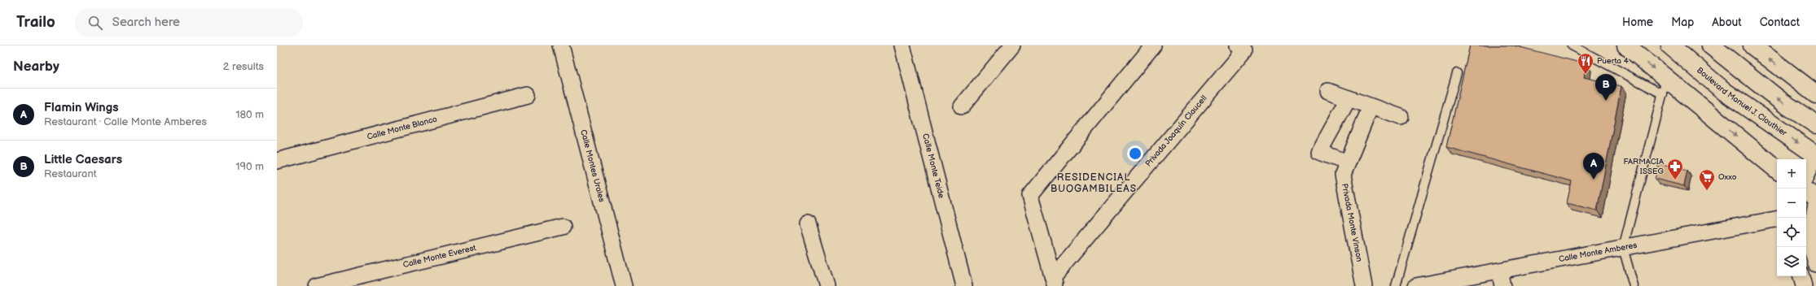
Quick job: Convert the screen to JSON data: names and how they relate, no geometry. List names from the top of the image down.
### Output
{
  "streets": {
    "main road": ["Boulevard Manuel J. Clouthier"],
    "street": [
      "Calle Monte Blanco",
      "Privada Joaquín Claucell",
      "Calle Montes Urales",
      "Calle Monte Teide",
      "Privada Monte Vinson",
      "Calle Monte Amberes",
      "Calle Monte Everest"
    ]
  },
  "districts": ["RESIDENCIAL BUOGAMBILEAS"],
  "places": {
    "restaurant": ["Puerta 4"],
    "pharmacy": ["FARMACIA ISSEG"],
    "supermarket": ["Oxxo"]
  },
  "page": {
    "header": "Trailo",
    "search": "Search here",
    "nav": [
      "Home",
      "Map",
      "About",
      "Contact"
    ],
    "heading": ["Nearby", "2 results"],
    "pins": ["B", "A"],
    "list": [
      {
        "mark": "A",
        "name": "Flamin Wings",
        "note": "Restaurant · Calle Monte Amberes",
        "value": "180 m"
      },
      {
        "mark": "B",
        "name": "Little Caesars",
        "note": "Restaurant",
        "value": "190 m"
      }
    ],
    "map_buttons": ["+", "−"]
  }
}
